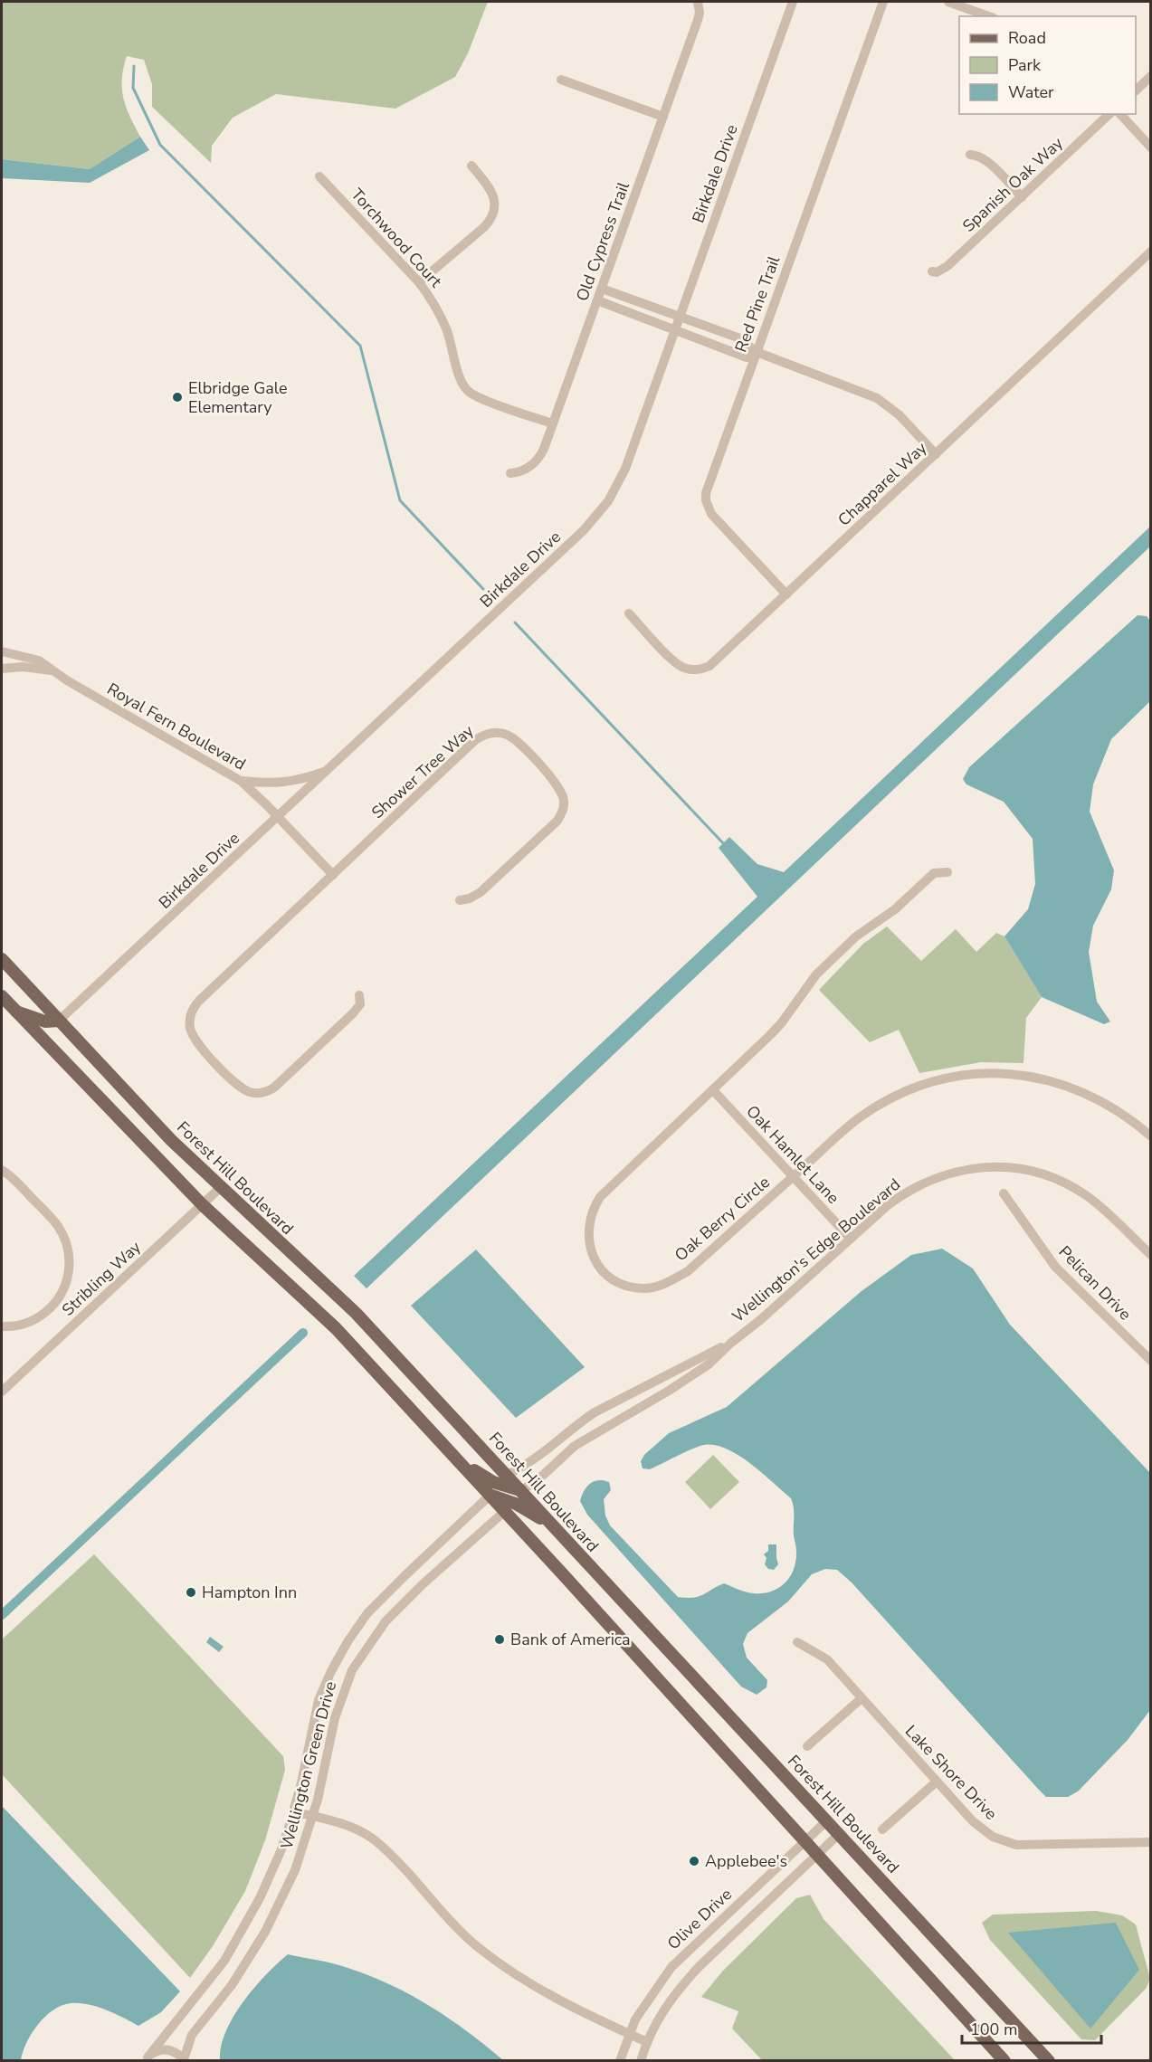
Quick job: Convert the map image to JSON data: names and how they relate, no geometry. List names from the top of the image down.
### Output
{
  "streets": {
    "main road": ["Forest Hill Boulevard"],
    "street": [
      "Birkdale Drive",
      "Spanish Oak Way",
      "Torchwood Court",
      "Old Cypress Trail",
      "Red Pine Trail",
      "Chapparel Way",
      "Royal Fern Boulevard",
      "Shower Tree Way",
      "Oak Hamlet Lane",
      "Oak Berry Circle",
      "Wellington's Edge Boulevard",
      "Stribling Way",
      "Pelican Drive",
      "Wellington Green Drive",
      "Lake Shore Drive",
      "Olive Drive"
    ]
  },
  "crossings": [
    ["Birkdale Drive", "Royal Fern Boulevard"],
    ["Birkdale Drive", "Forest Hill Boulevard"],
    ["Torchwood Court", "Old Cypress Trail"],
    ["Red Pine Trail", "Chapparel Way"],
    ["Oak Hamlet Lane", "Oak Berry Circle"],
    ["Oak Hamlet Lane", "Wellington's Edge Boulevard"],
    ["Forest Hill Boulevard", "Wellington's Edge Boulevard"],
    ["Forest Hill Boulevard", "Stribling Way"],
    ["Forest Hill Boulevard", "Olive Drive"]
  ],
  "places": [
    "Elbridge Gale Elementary",
    "Hampton Inn",
    "Bank of America",
    "Applebee's"
  ],
  "legend": ["Road", "Park", "Water"],
  "scale_bar": "100 m"
}
